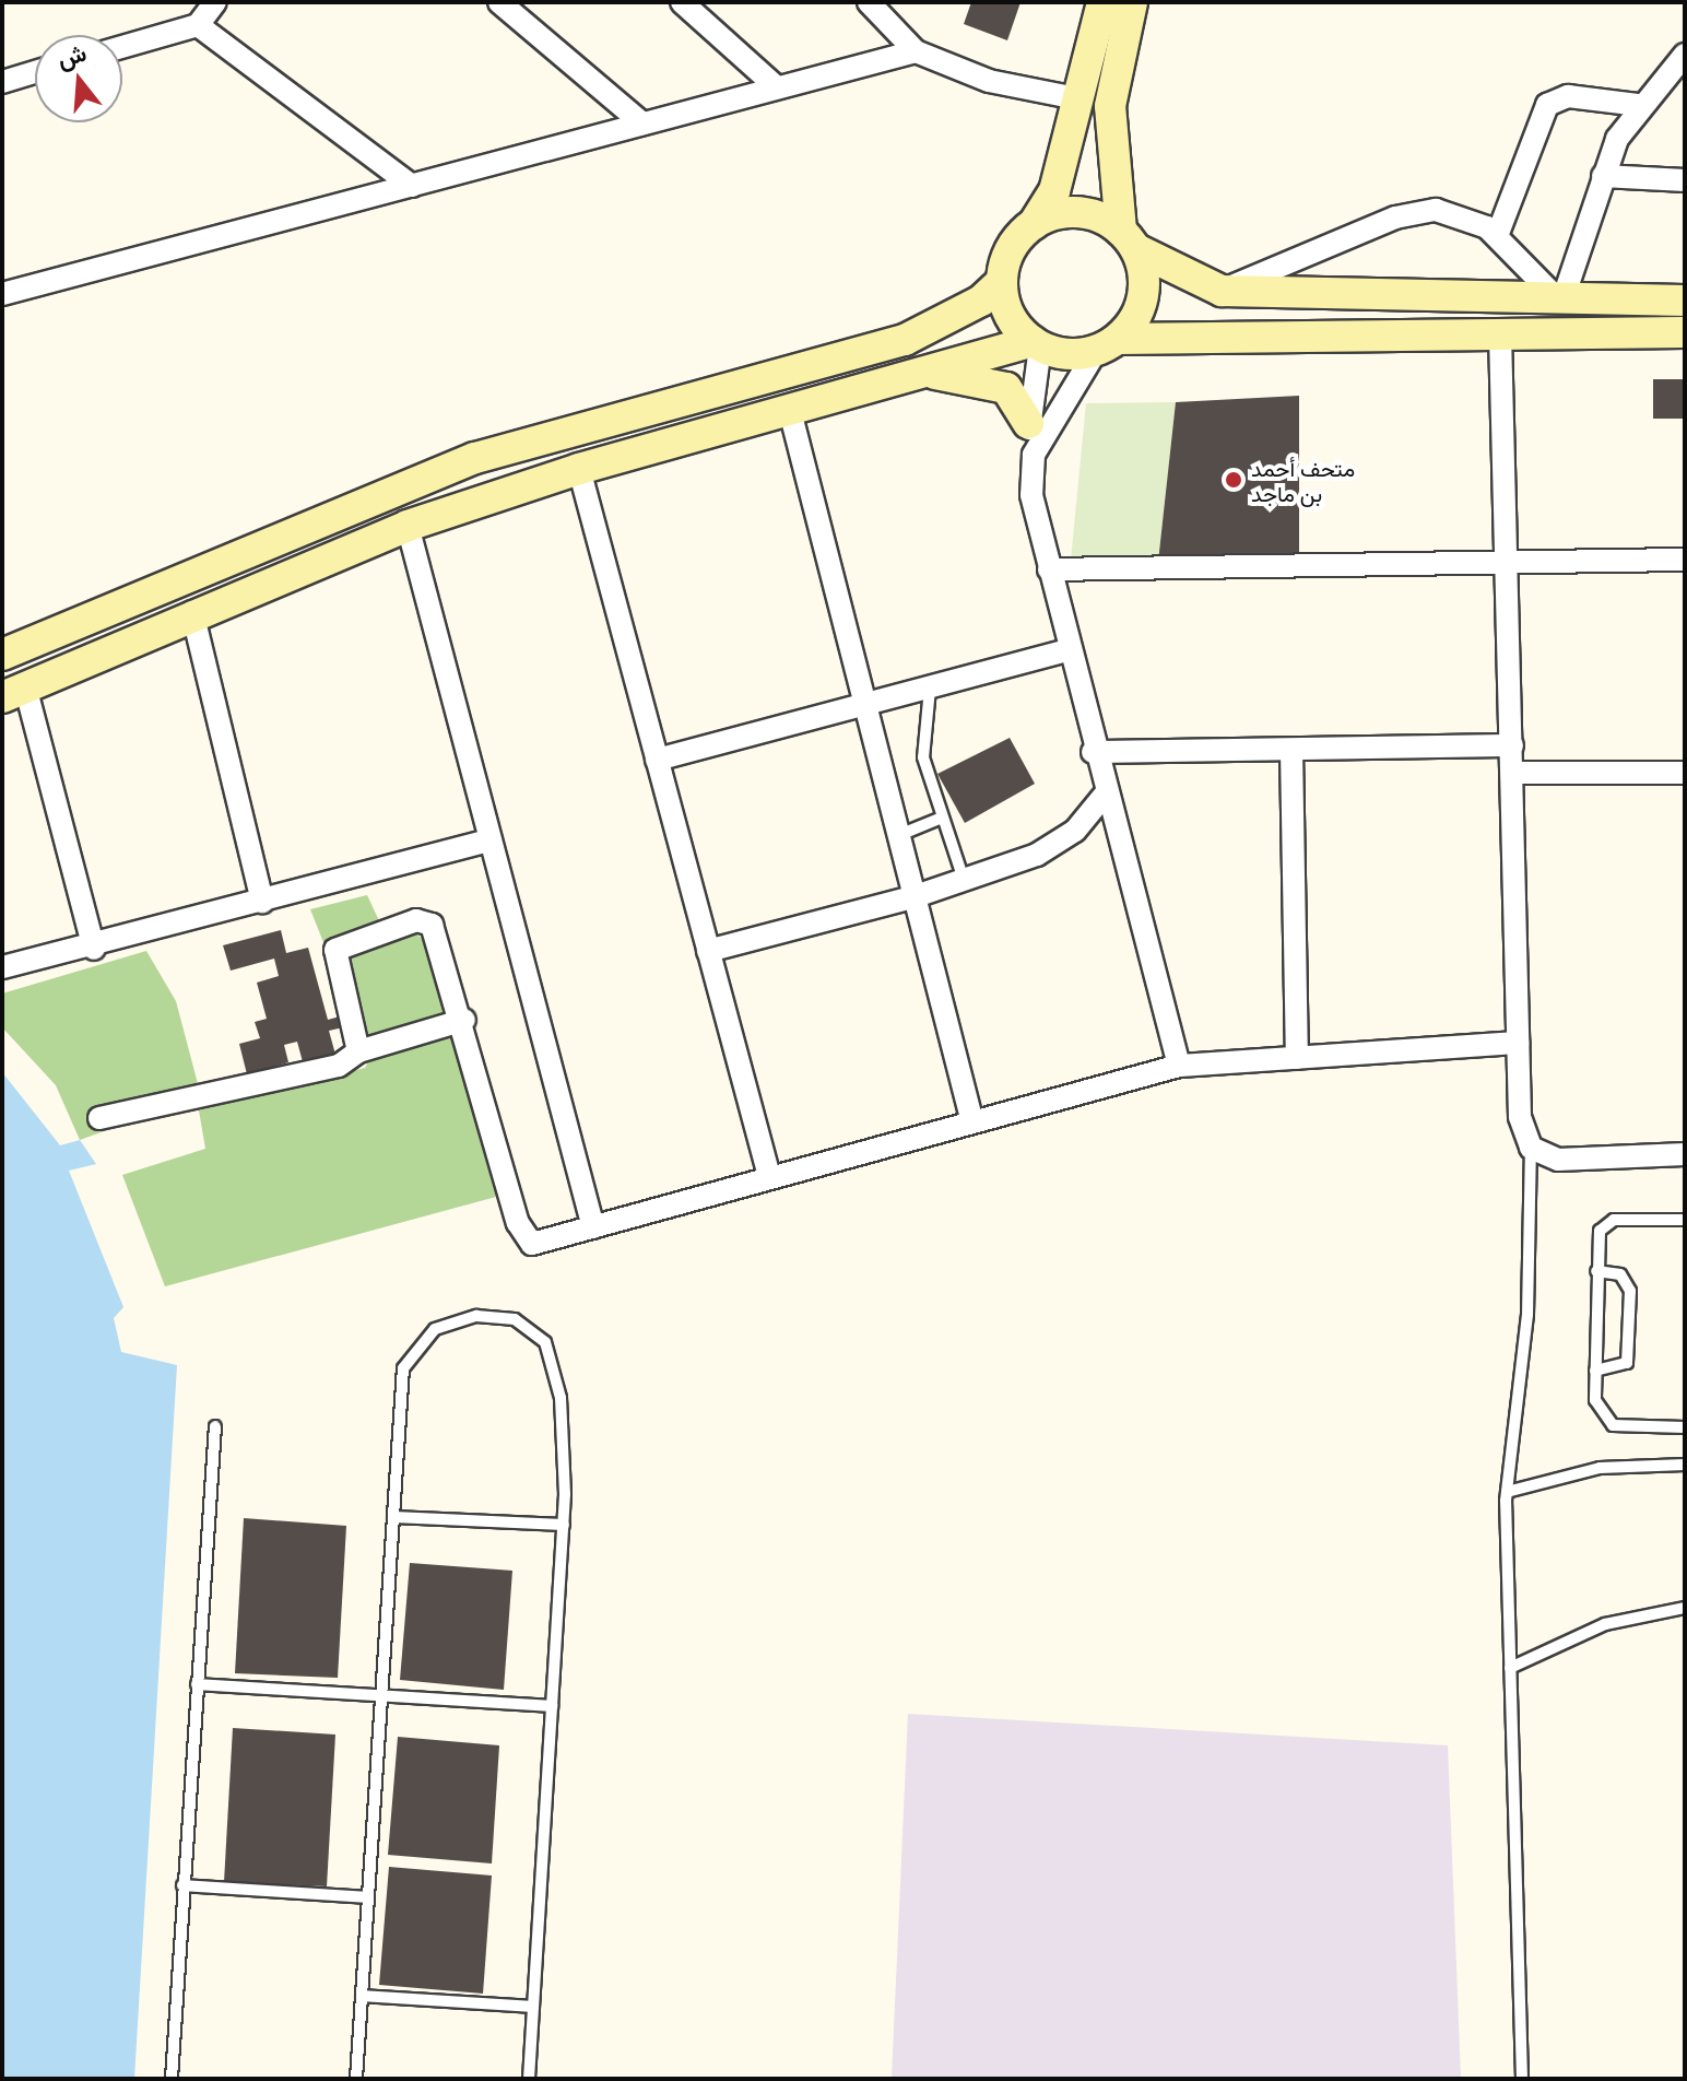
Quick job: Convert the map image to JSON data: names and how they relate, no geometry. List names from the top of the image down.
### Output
{
  "places": ["متحف أحمد بن ماجد"],
  "north": "top"
}
